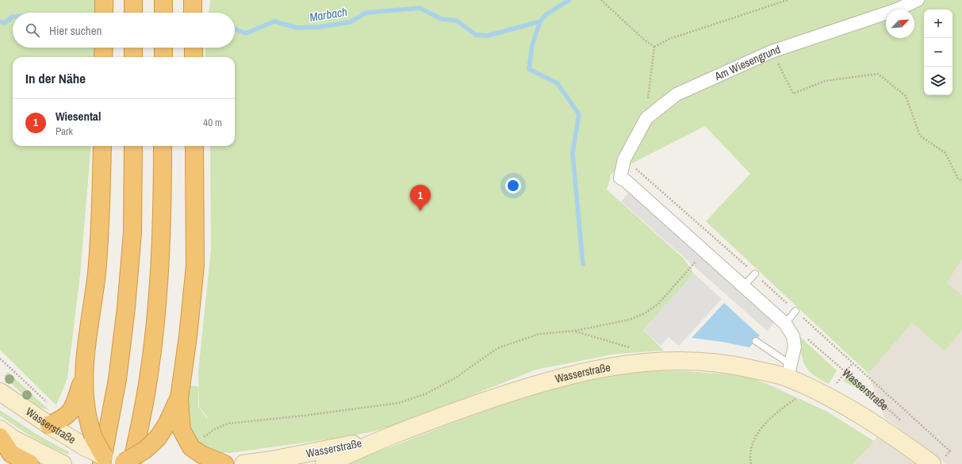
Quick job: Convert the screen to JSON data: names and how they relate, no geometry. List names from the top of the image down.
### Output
{
  "streets": {
    "main road": ["Wasserstraße"],
    "street": ["Am Wiesengrund"]
  },
  "water": ["Marbach"],
  "north": "top right",
  "page": {
    "map_buttons": ["+", "−"],
    "search": "Hier suchen",
    "heading": "In der Nähe",
    "list": [
      {
        "mark": "1",
        "name": "Wiesental",
        "note": "Park",
        "value": "40 m"
      }
    ],
    "pins": "1"
  }
}
